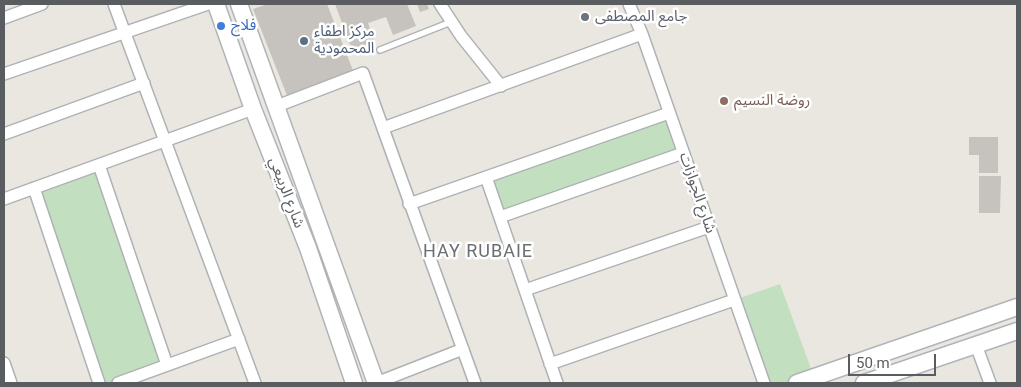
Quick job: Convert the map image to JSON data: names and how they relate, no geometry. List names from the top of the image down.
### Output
{
  "streets": {
    "street": ["شارع الربيعي", "شارع الجوازات"]
  },
  "districts": ["HAY RUBAIE"],
  "places": [
    "جامع المصطفى",
    "فلاح",
    "مركز اطفاء المحمودية",
    "روضة النسيم"
  ],
  "scale_bar": "50 m"
}
